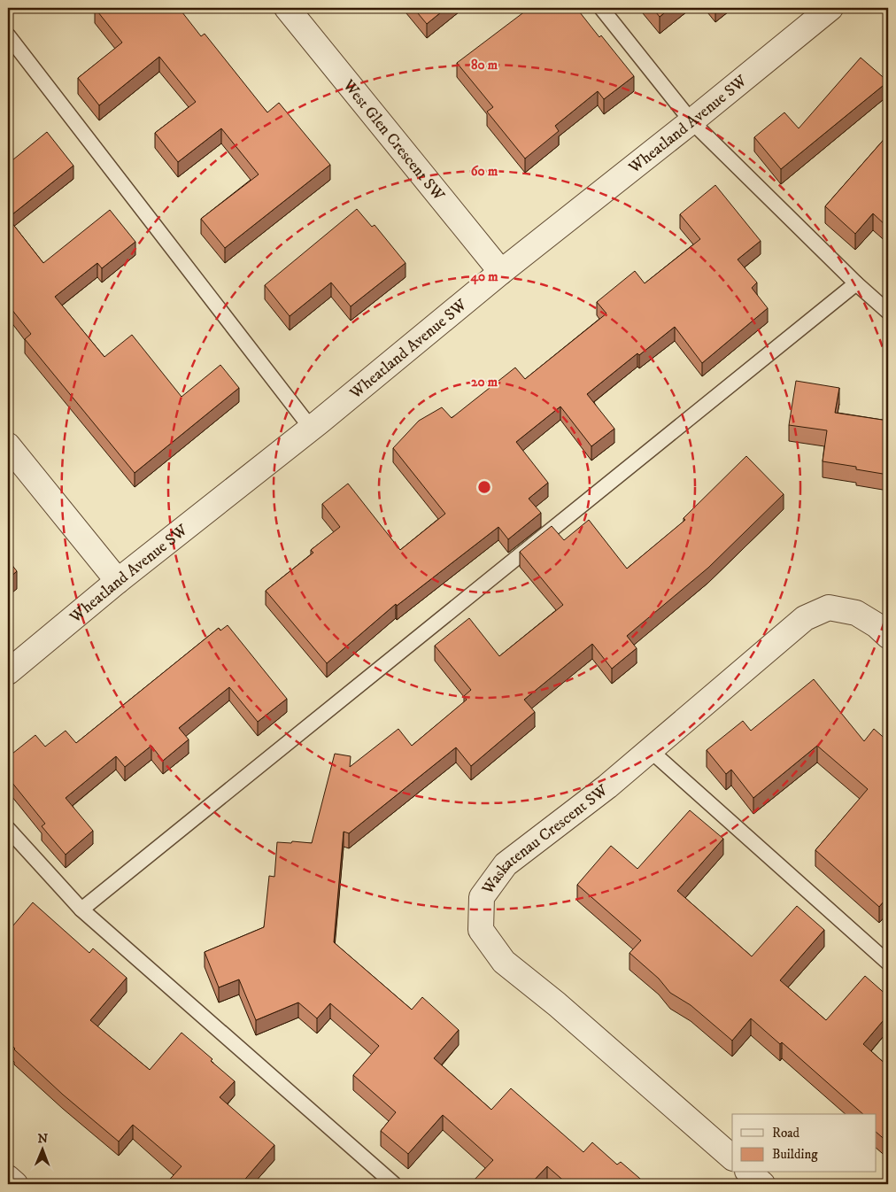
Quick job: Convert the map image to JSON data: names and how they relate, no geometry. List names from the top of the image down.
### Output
{
  "streets": {
    "street": ["Wheatland Avenue SW", "West Glen Crescent SW", "Waskatenau Crescent SW"]
  },
  "crossings": [
    ["Wheatland Avenue SW", "West Glen Crescent SW"]
  ],
  "legend": ["Road", "Building"],
  "north": "top",
  "rings": [
    "80 m",
    "60 m",
    "40 m",
    "20 m"
  ]
}
